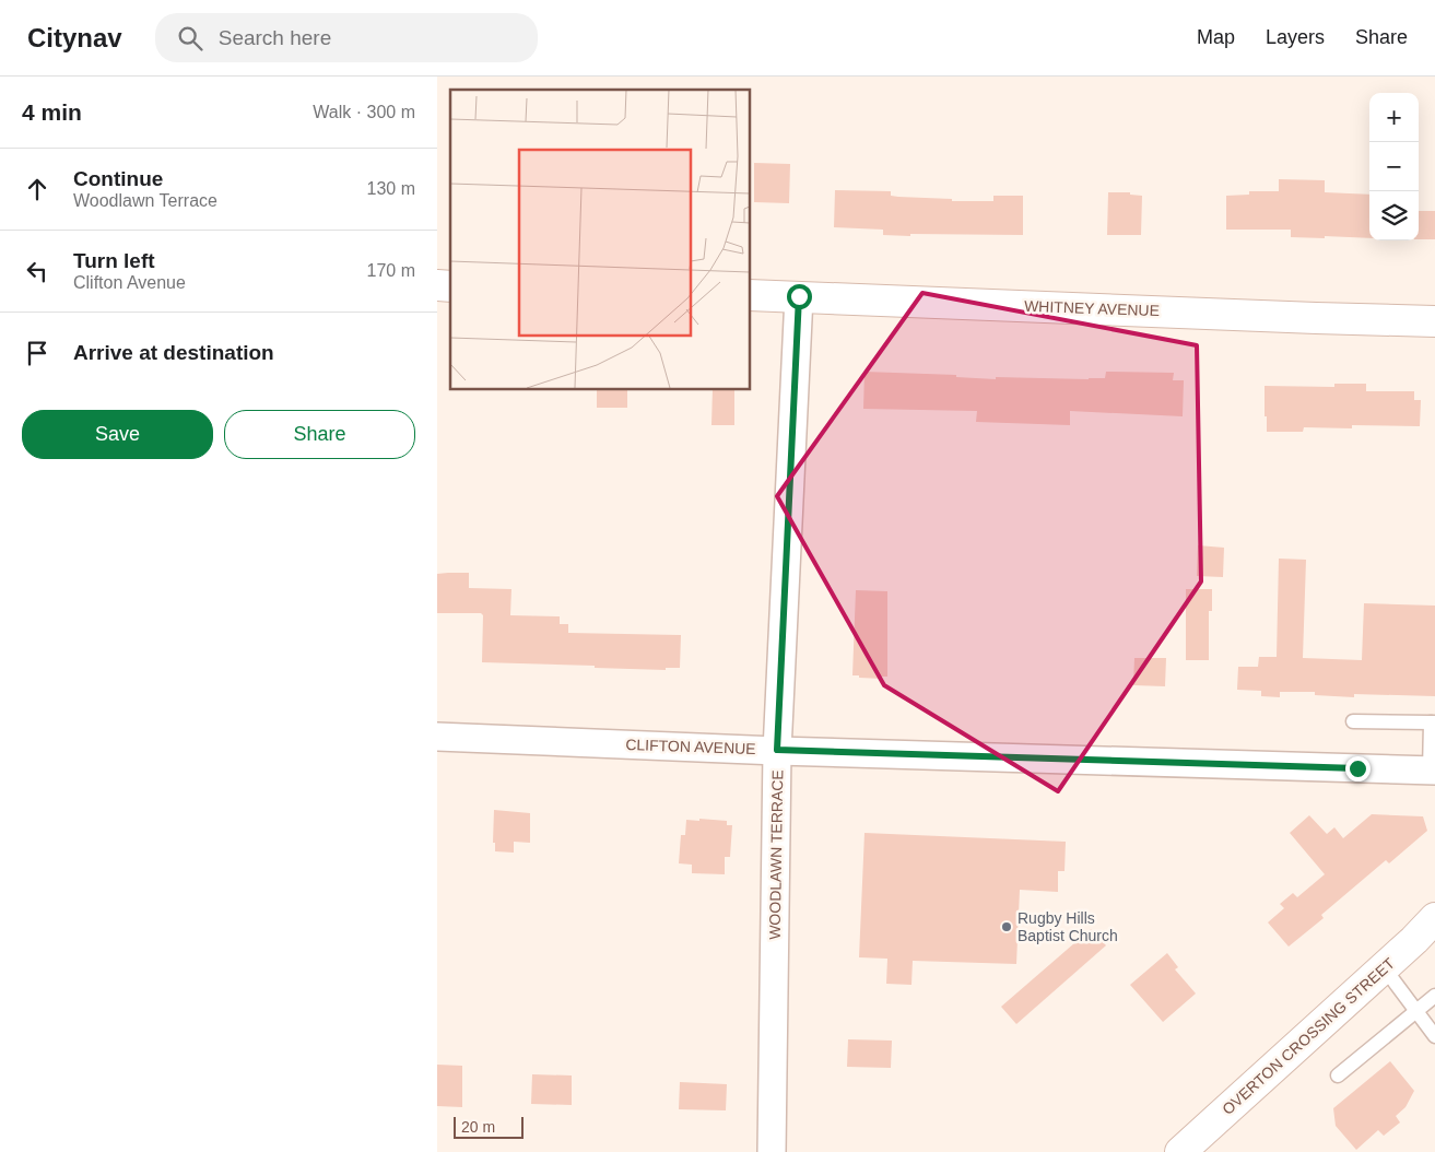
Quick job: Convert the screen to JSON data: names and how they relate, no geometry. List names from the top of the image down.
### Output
{
  "streets": {
    "main road": ["WHITNEY AVENUE", "OVERTON CROSSING STREET"],
    "street": ["CLIFTON AVENUE", "WOODLAWN TERRACE"]
  },
  "crossings": [
    ["WHITNEY AVENUE", "WOODLAWN TERRACE"],
    ["CLIFTON AVENUE", "WOODLAWN TERRACE"]
  ],
  "places": ["Rugby Hills Baptist Church"],
  "scale_bar": "20 m",
  "page": {
    "header": "Citynav",
    "search": "Search here",
    "nav": ["Map", "Layers", "Share"],
    "heading": ["4 min", "Walk · 300 m"],
    "map_buttons": ["+", "−"],
    "list": [
      ["Continue", "Woodlawn Terrace", "130 m"],
      ["Turn left", "Clifton Avenue", "170 m"],
      "Arrive at destination"
    ],
    "buttons": ["Save", "Share"],
    "scale": "20 m"
  }
}
